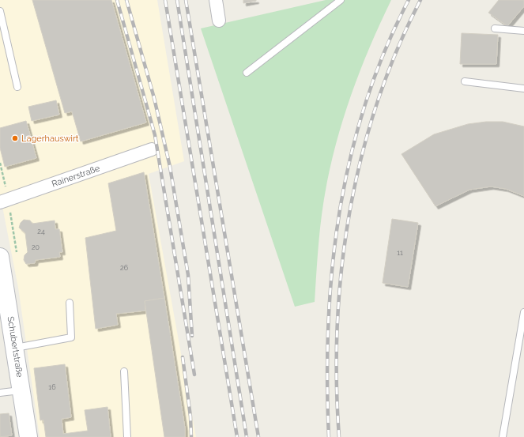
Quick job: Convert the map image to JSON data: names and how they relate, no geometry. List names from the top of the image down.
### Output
{
  "streets": {
    "street": ["Rainerstraße", "Schubertstraße"]
  },
  "places": ["Lagerhauswirt"],
  "house_numbers": [
    "24",
    "20",
    "11",
    "26",
    "16"
  ]
}
